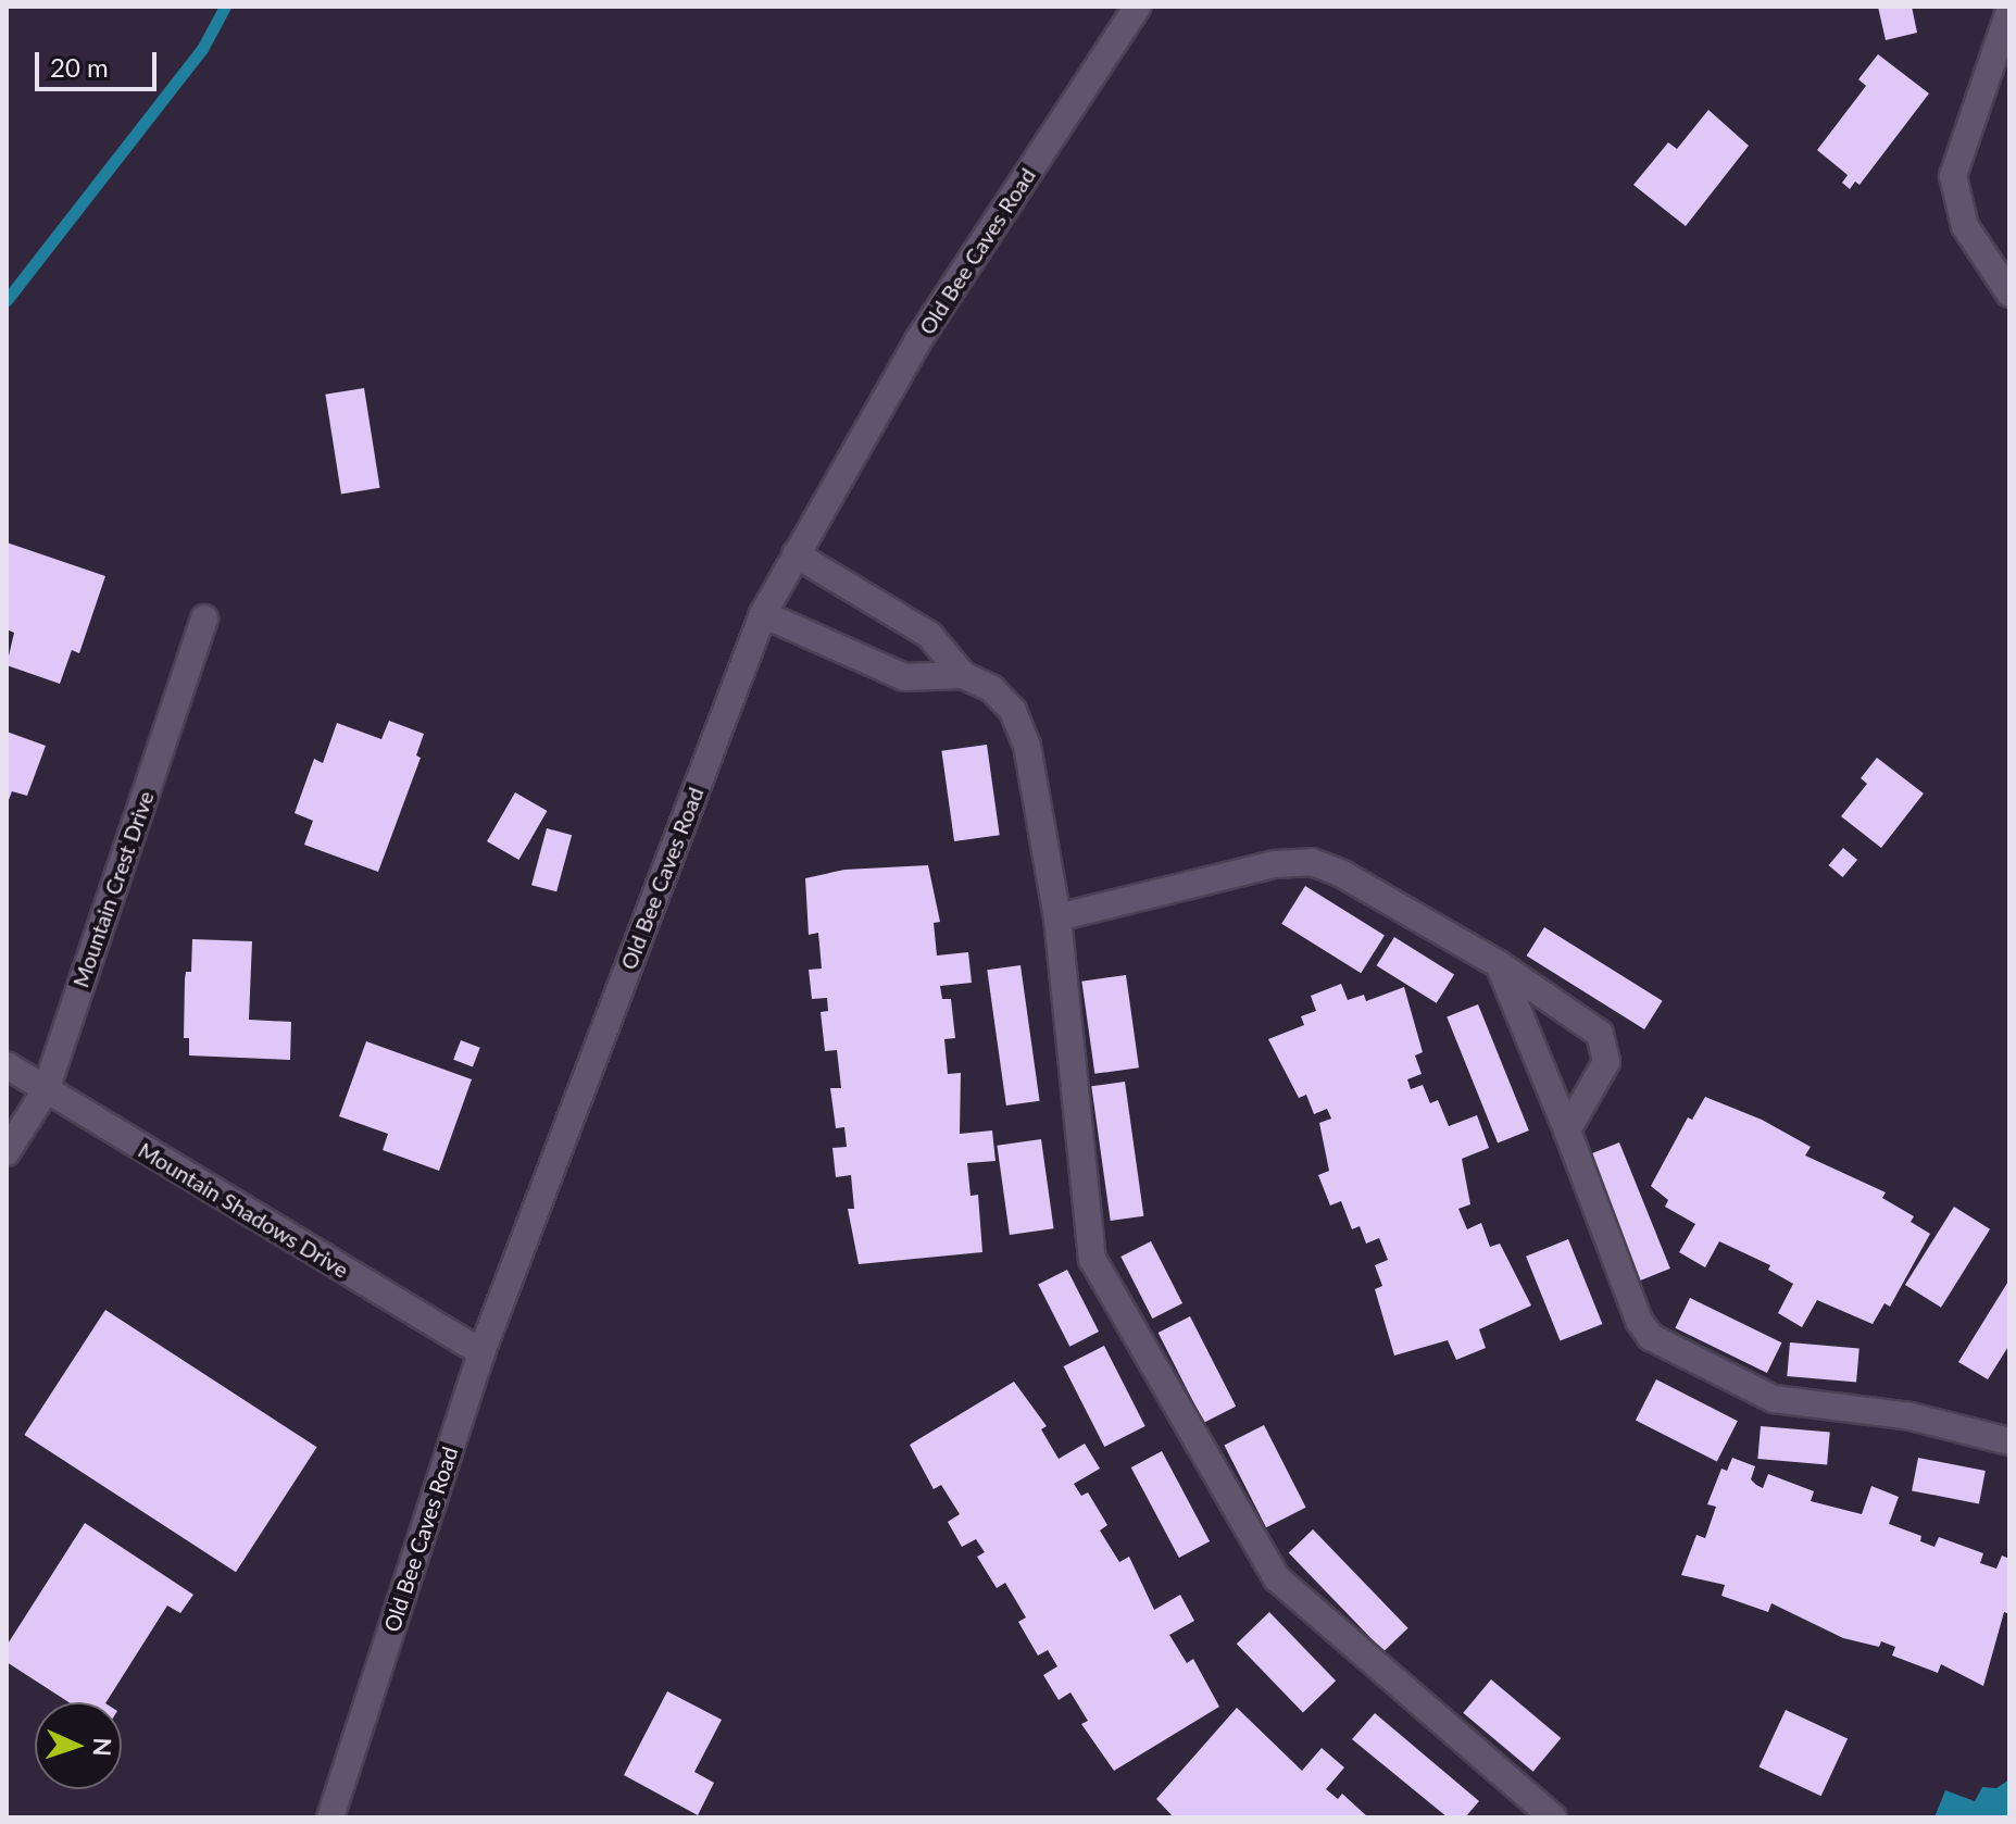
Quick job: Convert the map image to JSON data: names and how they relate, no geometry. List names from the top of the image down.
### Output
{
  "streets": {
    "street": ["Old Bee Caves Road", "Mountain Crest Drive", "Mountain Shadows Drive"]
  },
  "crossings": [
    ["Old Bee Caves Road", "Mountain Shadows Drive"],
    ["Mountain Crest Drive", "Mountain Shadows Drive"]
  ],
  "scale_bar": "20 m",
  "north": "right"
}
